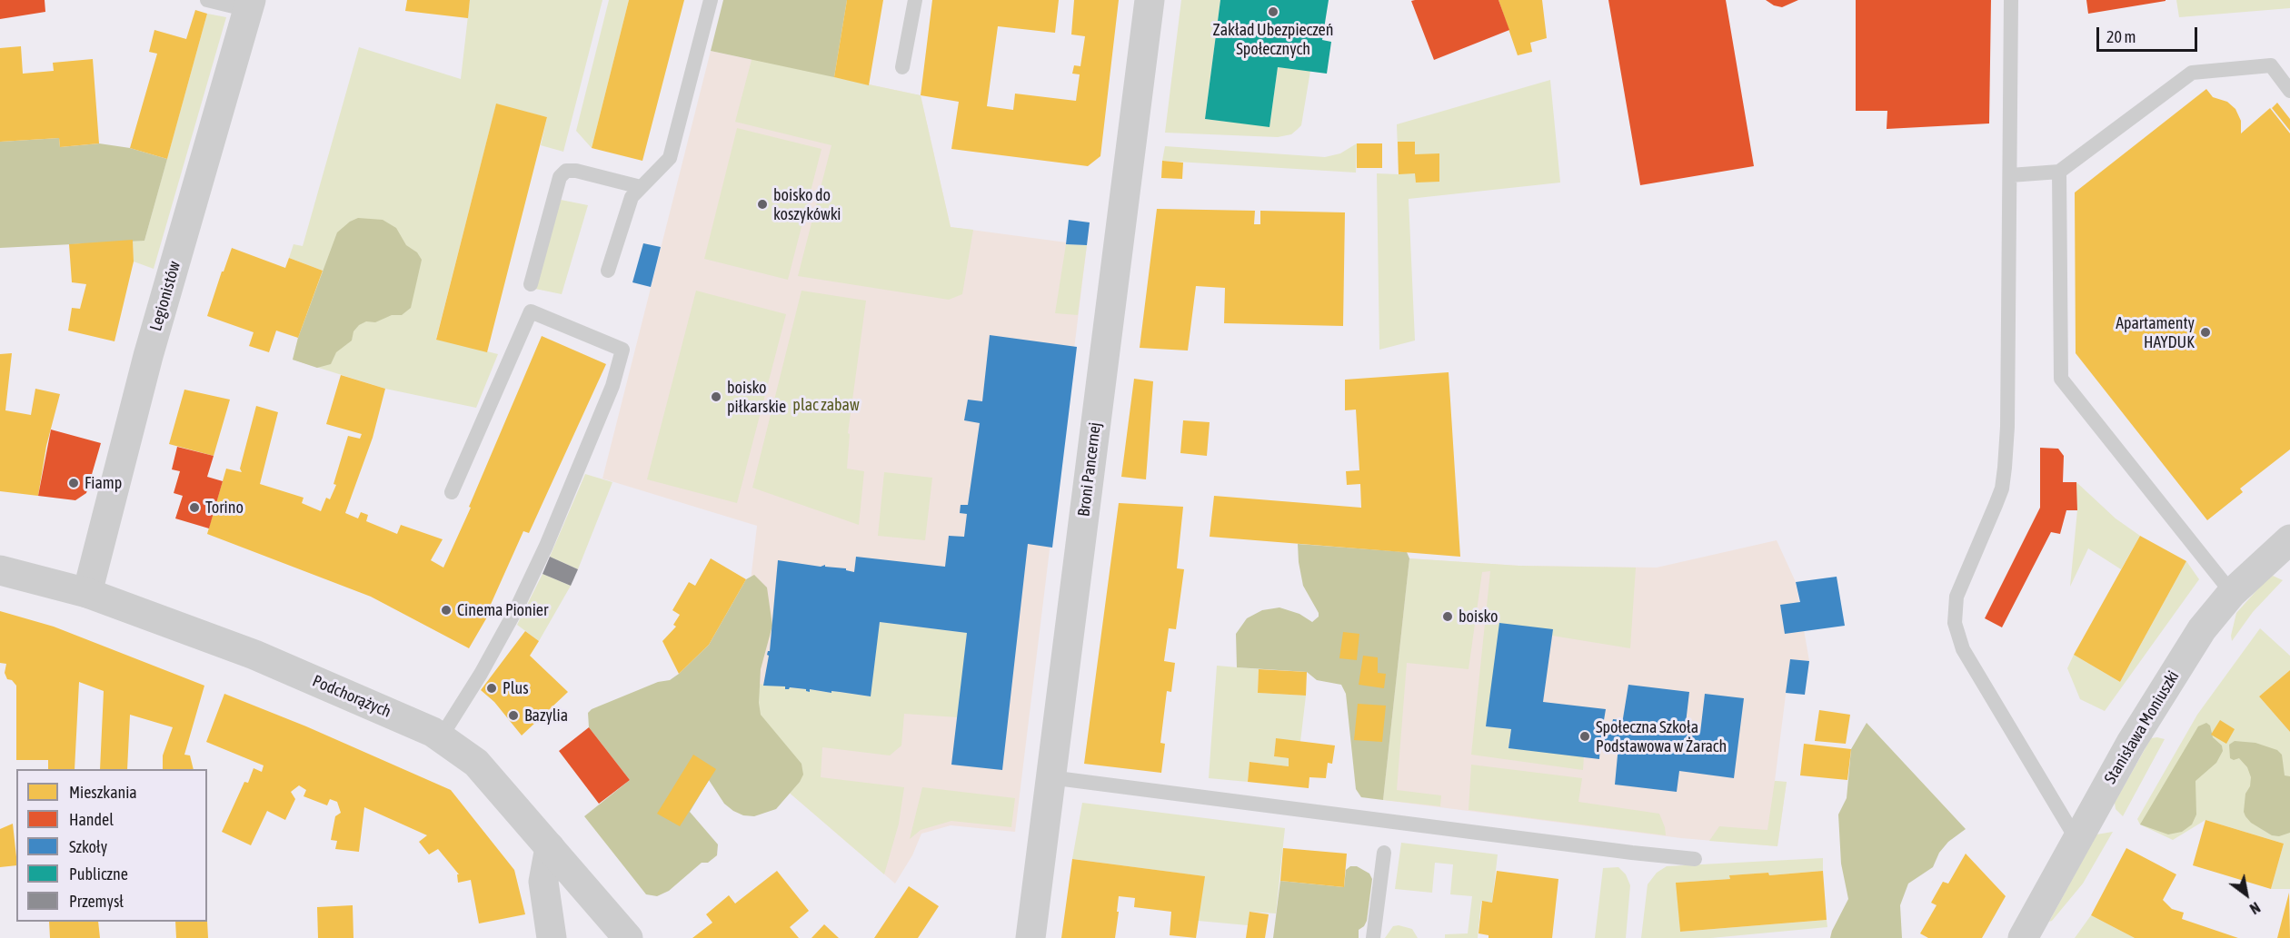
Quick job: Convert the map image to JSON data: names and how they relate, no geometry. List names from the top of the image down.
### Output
{
  "streets": {
    "street": [
      "Legionistów",
      "Broni Pancernej",
      "Podchorążych",
      "Stanisława Moniuszki"
    ]
  },
  "crossings": [
    ["Legionistów", "Podchorążych"]
  ],
  "parks": ["plac zabaw"],
  "places": [
    "Zakład Ubezpieczeń Społecznych",
    "boisko do koszykówki",
    "Apartamenty HAYDUK",
    "boisko piłkarskie",
    "Fiamp",
    "Torino",
    "Cinema Pionier",
    "boisko",
    "Plus",
    "Bazylia",
    "Społeczna Szkoła Podstawowa w Żarach"
  ],
  "legend": [
    "Mieszkania",
    "Handel",
    "Szkoły",
    "Publiczne",
    "Przemysł"
  ],
  "scale_bar": "20 m",
  "north": "bottom right"
}
